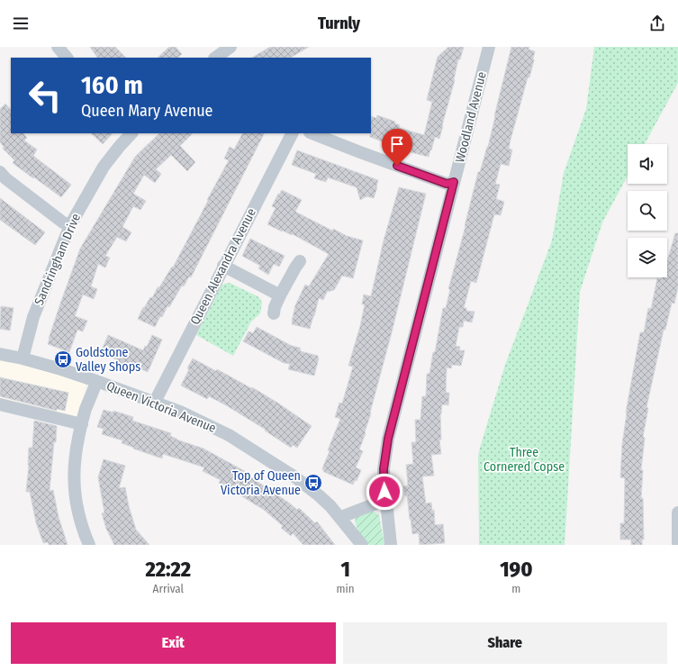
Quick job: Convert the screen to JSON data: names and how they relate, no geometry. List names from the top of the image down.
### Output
{
  "streets": {
    "street": [
      "Woodland Avenue",
      "Sandringham Drive",
      "Queen Alexandra Avenue",
      "Queen Victoria Avenue"
    ]
  },
  "crossings": [
    ["Sandringham Drive", "Queen Victoria Avenue"],
    ["Queen Alexandra Avenue", "Queen Victoria Avenue"]
  ],
  "parks": ["Three Cornered Copse"],
  "places": {
    "bus stop": ["Goldstone Valley Shops", "Top of Queen Victoria Avenue"]
  },
  "page": {
    "header": "Turnly",
    "turn": ["160 m", "Queen Mary Avenue"],
    "eta": [
      "22:22",
      "Arrival",
      "1",
      "min",
      "190",
      "m"
    ],
    "buttons": ["Exit", "Share"]
  }
}
